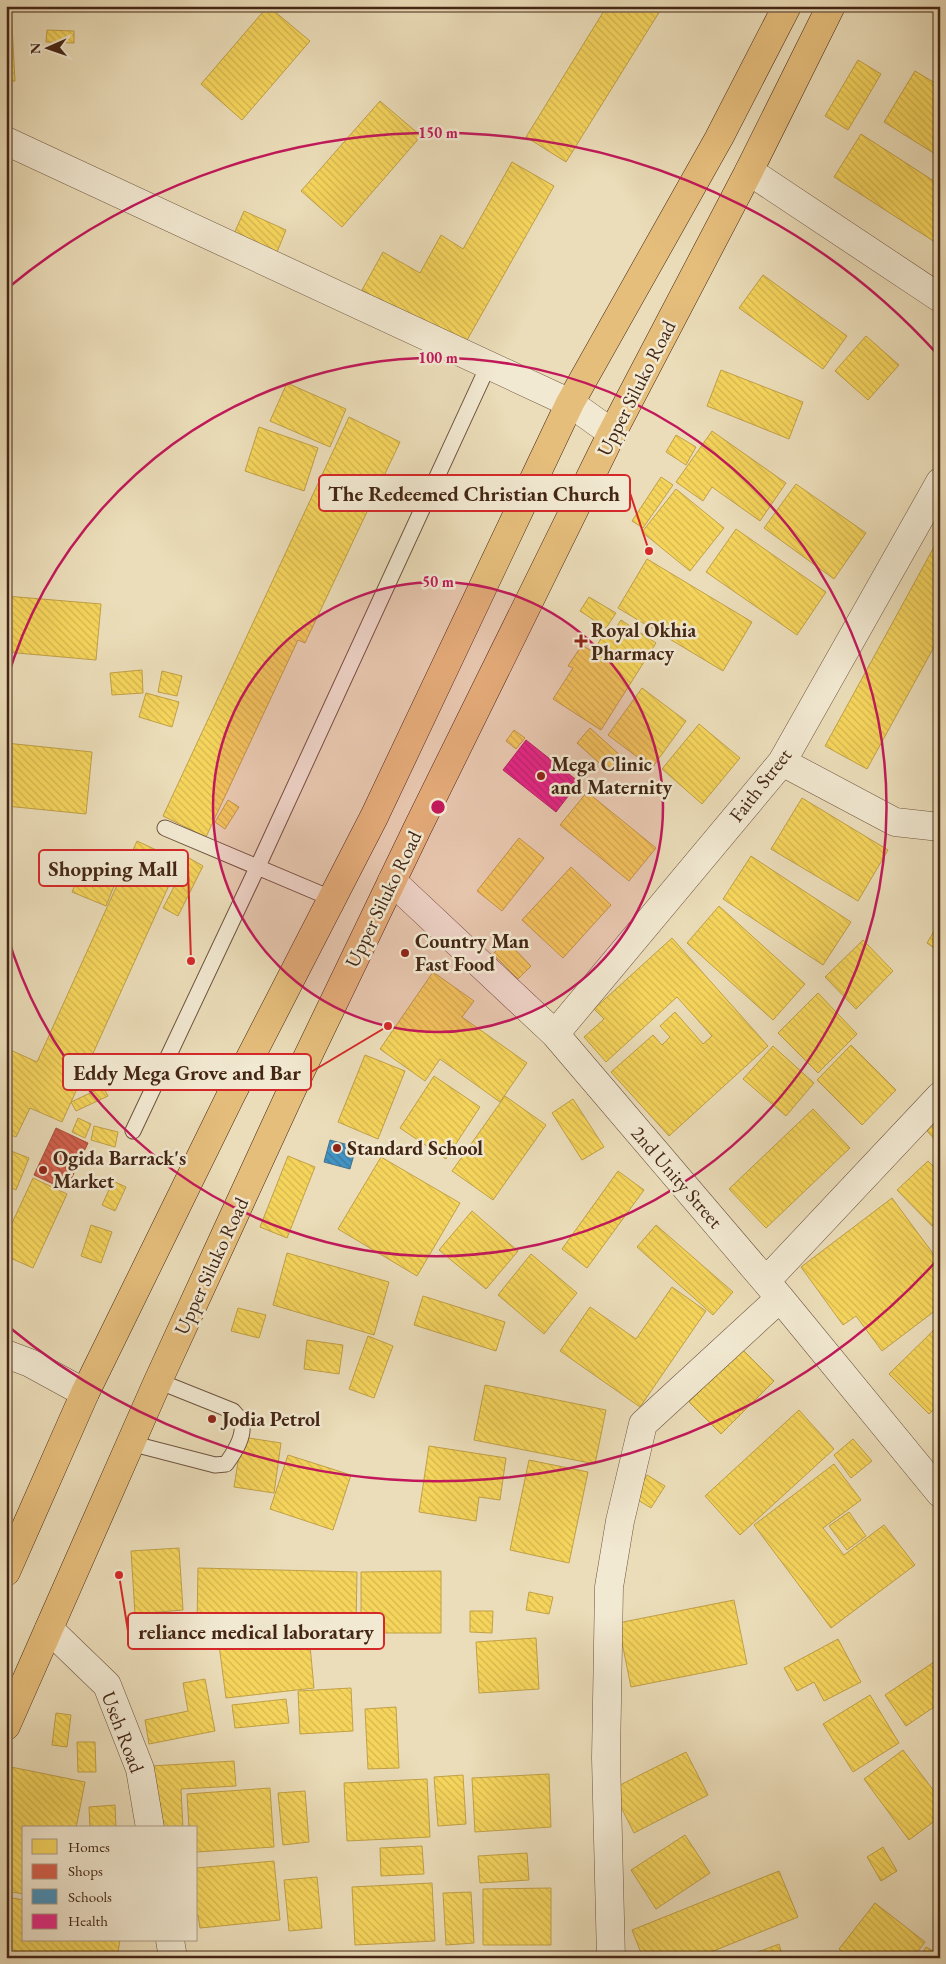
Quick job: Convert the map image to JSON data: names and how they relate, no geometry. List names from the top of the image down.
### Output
{
  "streets": {
    "main road": ["Upper Siluko Road"],
    "street": ["Faith Street", "2nd Unity Street", "Useh Road"]
  },
  "crossings": [
    ["Upper Siluko Road", "2nd Unity Street"],
    ["Upper Siluko Road", "Useh Road"],
    ["Faith Street", "2nd Unity Street"]
  ],
  "places": {
    "other": [
      "The Redeemed Christian Church",
      "Mega Clinic and Maternity",
      "Country Man Fast Food",
      "Shopping Mall",
      "Eddy Mega Grove and Bar",
      "Standard School",
      "Ogida Barrack's Market",
      "Jodia Petrol",
      "reliance medical laboratary"
    ],
    "health": ["Royal Okhia Pharmacy"]
  },
  "legend": [
    "Homes",
    "Shops",
    "Schools",
    "Health"
  ],
  "north": "left",
  "rings": ["150 m", "100 m", "50 m"]
}
